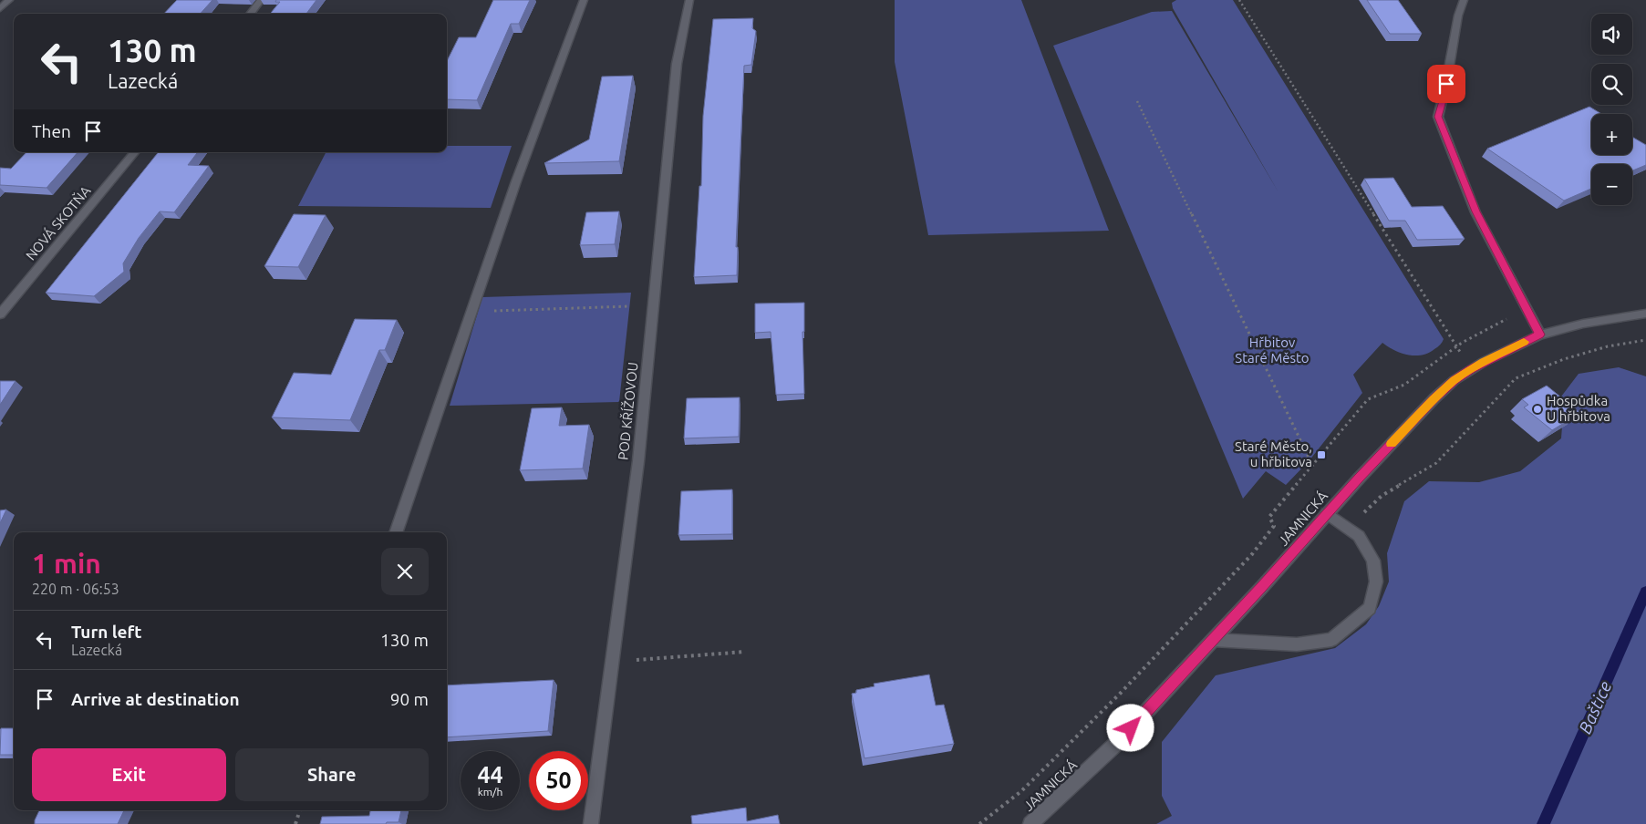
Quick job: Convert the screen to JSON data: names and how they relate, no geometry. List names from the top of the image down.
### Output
{
  "streets": {
    "street": ["NOVÁ SKOTŇA", "POD KŘÍŽOVOU", "JAMNICKÁ"]
  },
  "water": ["Baštice"],
  "parks": ["Hřbitov Staré Město"],
  "places": {
    "other": ["Hospůdka U hřbitova"],
    "transit": ["Staré Město, u hřbitova"]
  },
  "page": {
    "map_buttons": ["+", "−"],
    "turn": ["130 m", "Lazecká"],
    "then": "Then",
    "heading": ["1 min", "220 m · 06:53"],
    "list": [
      {
        "name": "Turn left",
        "note": "Lazecká",
        "value": "130 m"
      },
      {
        "name": "Arrive at destination",
        "value": "90 m"
      }
    ],
    "buttons": ["Exit", "Share"],
    "speed": "44 km/h",
    "limit": "50"
  }
}
